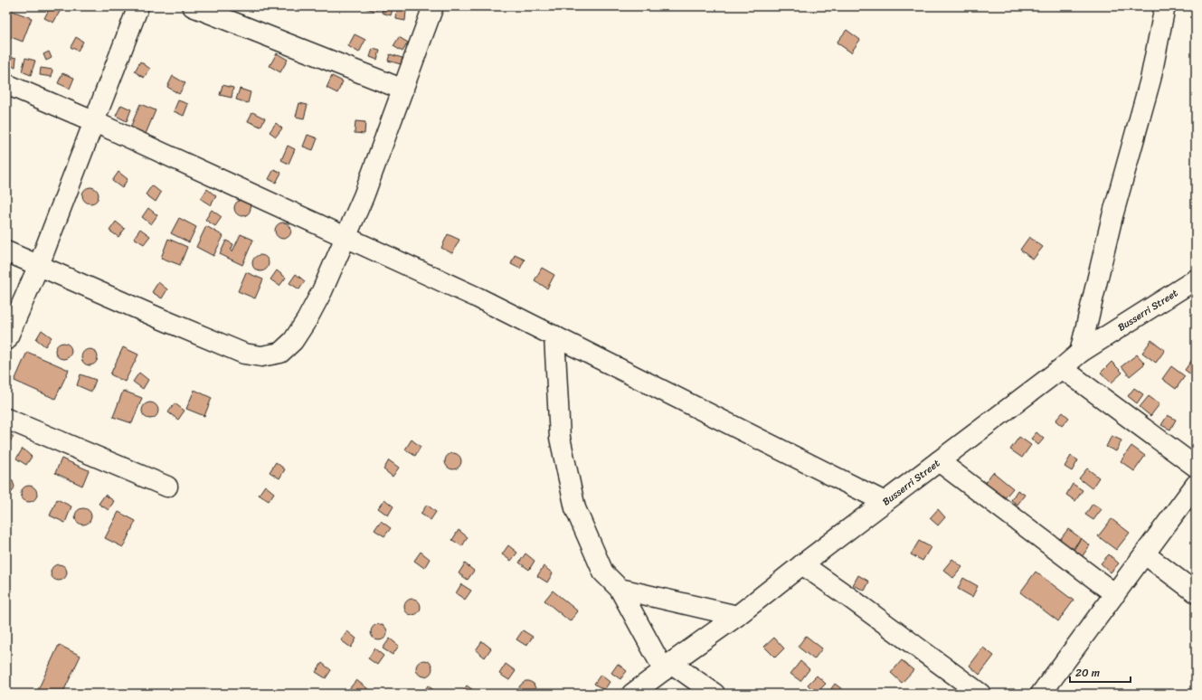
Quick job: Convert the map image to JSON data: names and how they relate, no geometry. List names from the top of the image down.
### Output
{
  "streets": {
    "street": ["Busserri Street"]
  },
  "scale_bar": "20 m"
}
